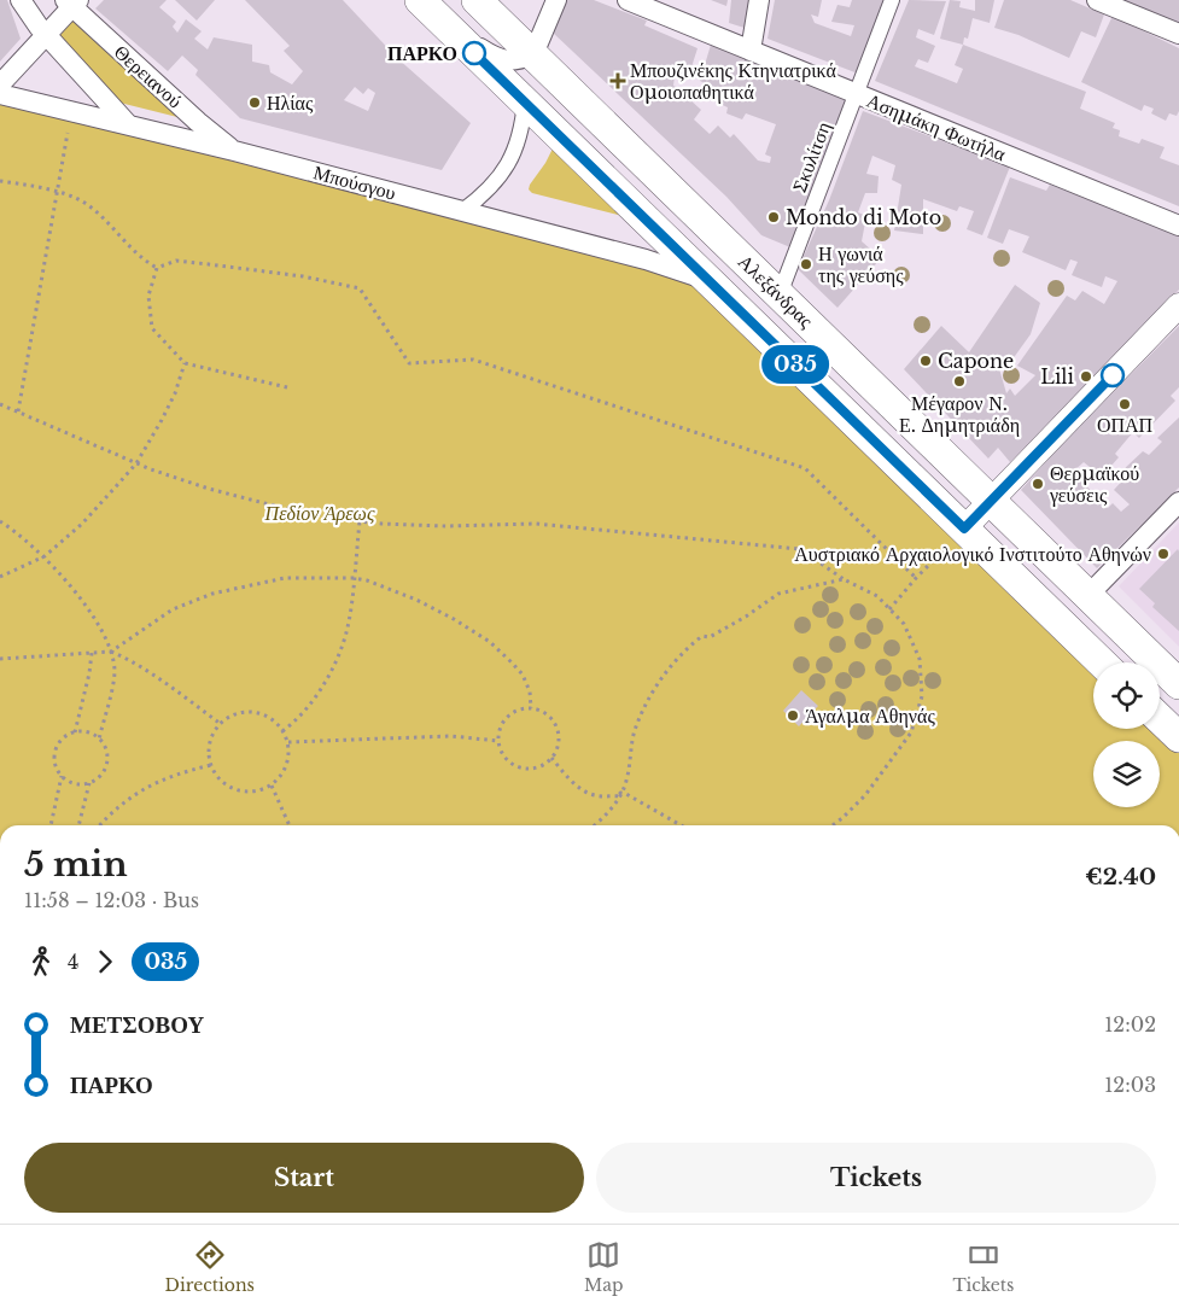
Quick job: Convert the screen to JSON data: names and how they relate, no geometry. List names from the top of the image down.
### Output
{
  "streets": {
    "main road": ["Αλεξάνδρας"],
    "street": [
      "Θερειανού",
      "Ασημάκη Φωτήλα",
      "Σκυλίτση",
      "Μπούσγου"
    ]
  },
  "crossings": [
    ["Θερειανού", "Μπούσγου"],
    ["Ασημάκη Φωτήλα", "Σκυλίτση"],
    ["Σκυλίτση", "Αλεξάνδρας"],
    ["Μπούσγου", "Αλεξάνδρας"]
  ],
  "parks": ["Πεδίον Άρεως"],
  "places": {
    "other": [
      "ΠΑΡΚΟ",
      "Ηλίας",
      "Mondo di Moto",
      "Η γωνιά της γεύσης",
      "Capone",
      "Lili",
      "Μέγαρον Ν. Ε. Δημητριάδη",
      "ΟΠΑΠ",
      "Θερμαϊκού γεύσεις",
      "Αυστριακό Αρχαιολογικό Ινστιτούτο Αθηνών",
      "Άγαλμα Αθηνάς"
    ],
    "health": ["Μπουζινέκης Κτηνιατρικά Ομοιοπαθητικά"]
  },
  "lines": ["bus line 035"],
  "page": {
    "on_map": "035",
    "heading": ["5 min", "11:58 – 12:03 · Bus", "€2.40"],
    "legs": ["4", "035"],
    "list": [
      {
        "name": "ΜΕΤΣΟΒΟΥ",
        "value": "12:02"
      },
      {
        "name": "ΠΑΡΚΟ",
        "value": "12:03"
      }
    ],
    "buttons": ["Start", "Tickets"],
    "tabs": ["Directions", "Map", "Tickets"]
  }
}
